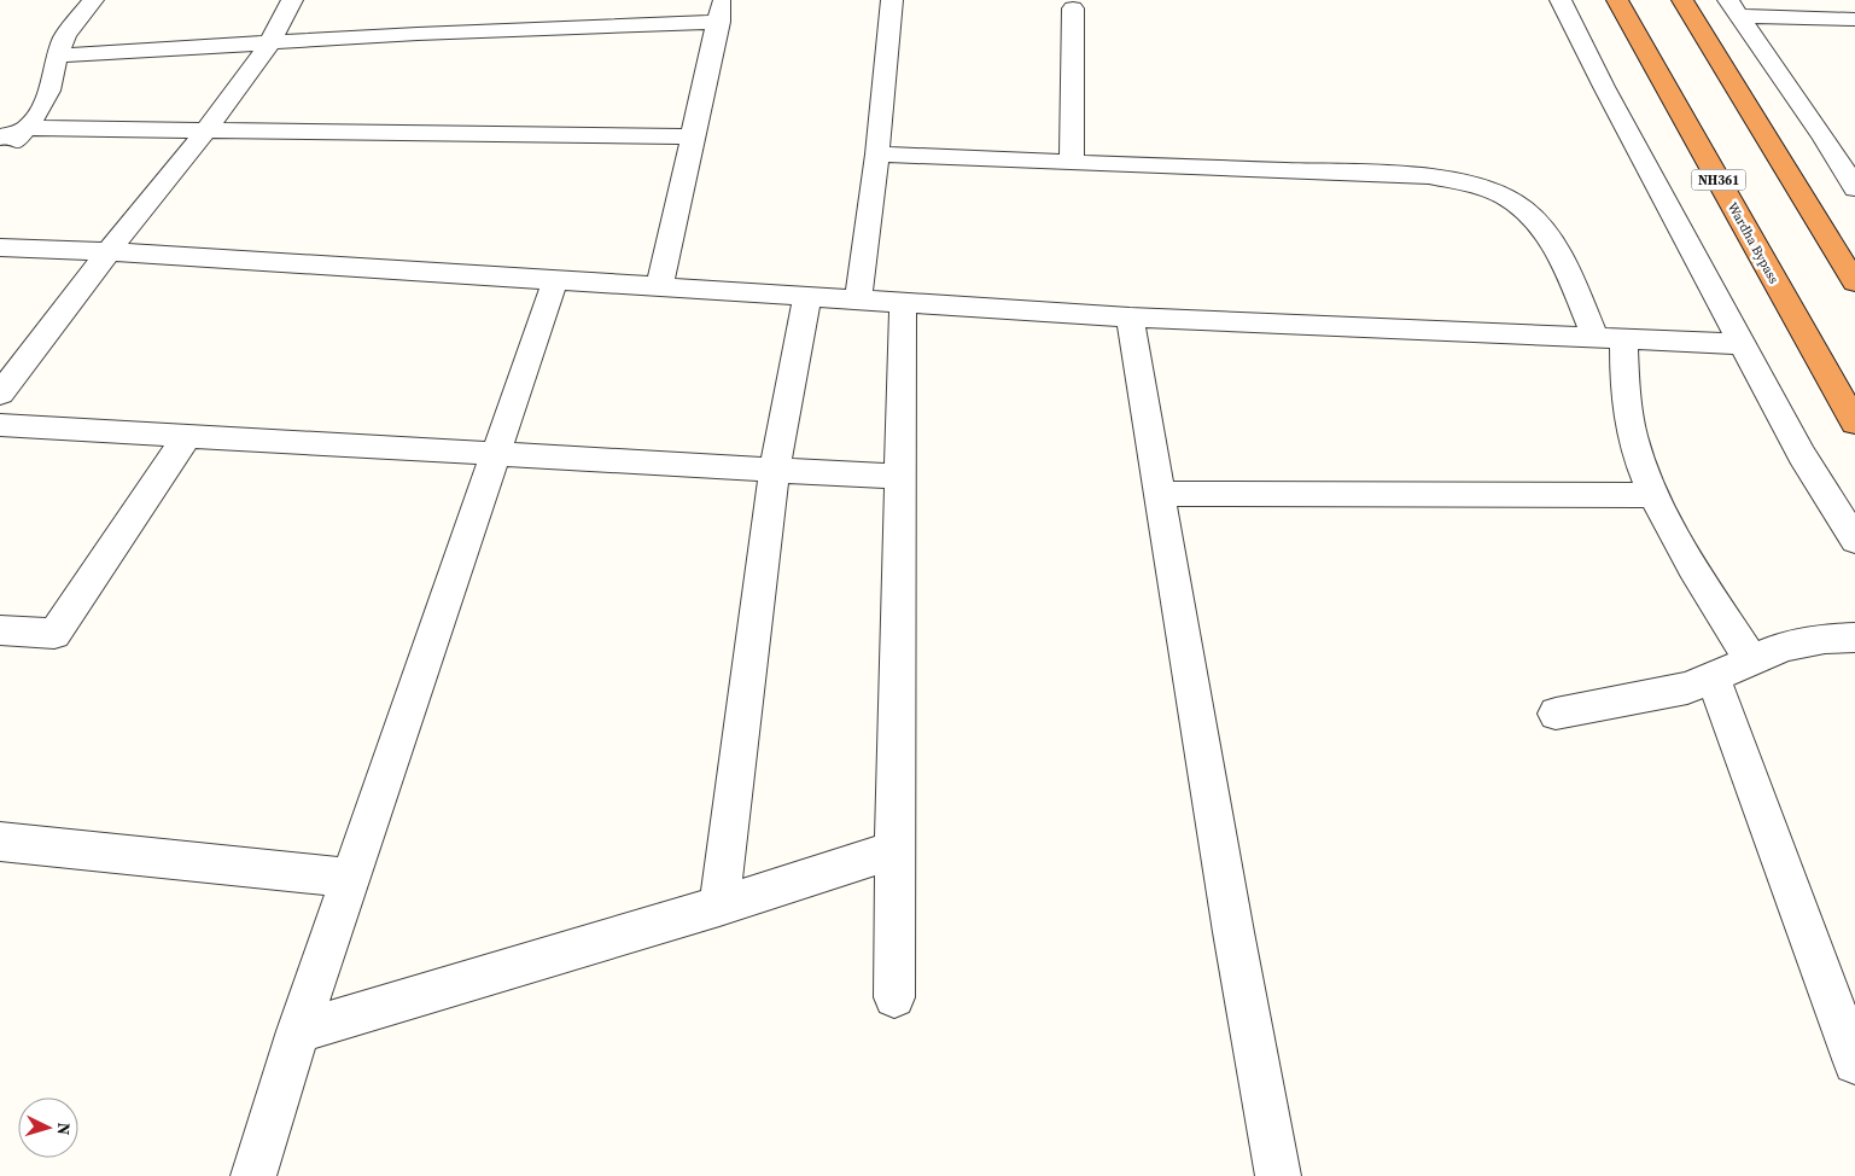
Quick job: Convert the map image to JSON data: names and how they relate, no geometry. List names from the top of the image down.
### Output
{
  "streets": {
    "highway": ["NH361", "Wardha Bypass"]
  },
  "north": "right"
}
